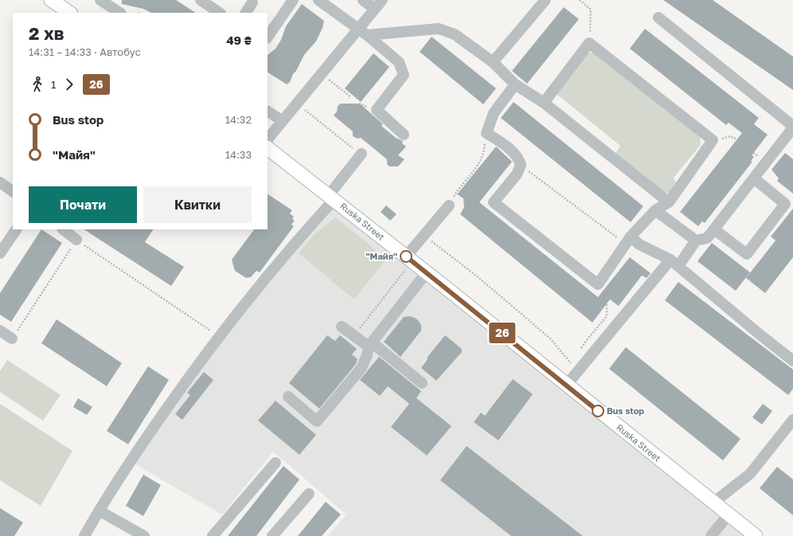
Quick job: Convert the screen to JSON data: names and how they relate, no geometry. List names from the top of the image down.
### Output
{
  "streets": {
    "main road": ["Ruska Street"]
  },
  "places": ["\"Майя\"", "Bus stop"],
  "lines": ["bus line 26"],
  "page": {
    "on_map": "26",
    "heading": ["2 хв", "14:31 – 14:33 · Автобус", "49 ₴"],
    "legs": ["1", "26"],
    "list": [
      {
        "name": "Bus stop",
        "value": "14:32"
      },
      {
        "name": "\"Майя\"",
        "value": "14:33"
      }
    ],
    "buttons": ["Почати", "Квитки"]
  }
}
